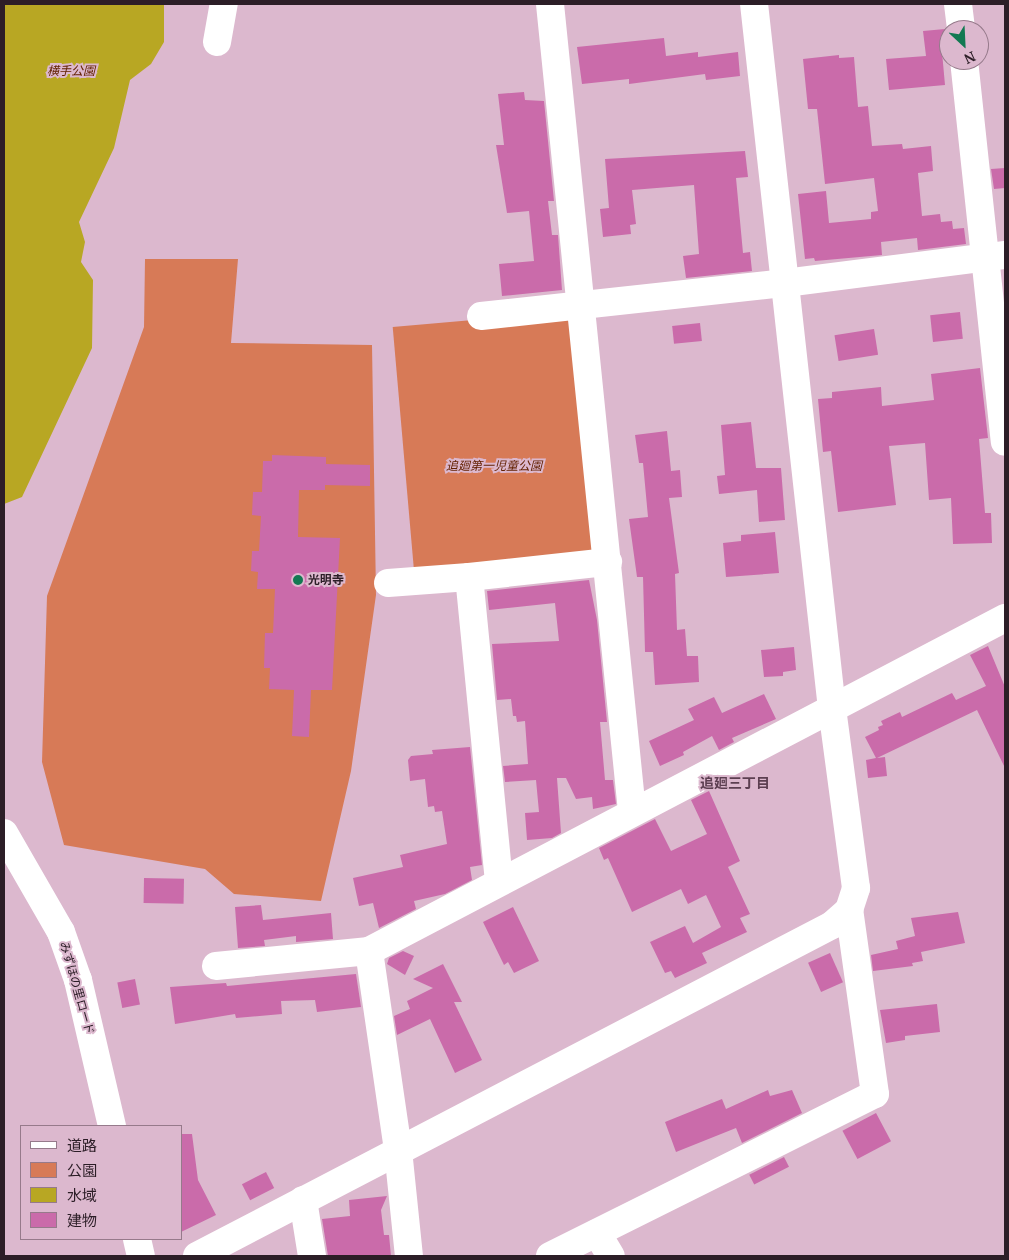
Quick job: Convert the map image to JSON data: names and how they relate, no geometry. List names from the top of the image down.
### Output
{
  "streets": {
    "street": ["みずほの里ロード"]
  },
  "districts": ["追廻三丁目"],
  "parks": ["横手公園", "追廻第一児童公園"],
  "places": ["光明寺"],
  "legend": [
    "道路",
    "公園",
    "水域",
    "建物"
  ],
  "north": "bottom right"
}
